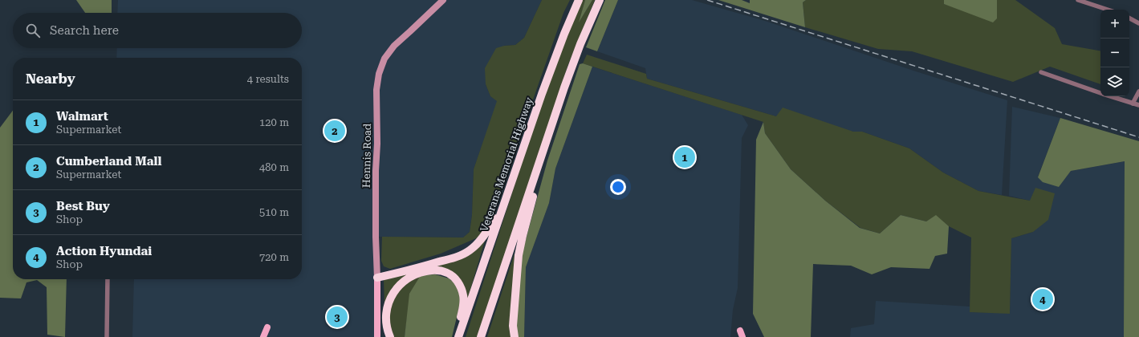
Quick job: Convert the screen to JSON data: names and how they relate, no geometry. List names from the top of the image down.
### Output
{
  "streets": {
    "highway": ["Veterans Memorial Highway"],
    "main road": ["Hennis Road"]
  },
  "page": {
    "map_buttons": ["+", "−"],
    "search": "Search here",
    "heading": ["Nearby", "4 results"],
    "list": [
      {
        "mark": "1",
        "name": "Walmart",
        "note": "Supermarket",
        "value": "120 m"
      },
      {
        "mark": "2",
        "name": "Cumberland Mall",
        "note": "Supermarket",
        "value": "480 m"
      },
      {
        "mark": "3",
        "name": "Best Buy",
        "note": "Shop",
        "value": "510 m"
      },
      {
        "mark": "4",
        "name": "Action Hyundai",
        "note": "Shop",
        "value": "720 m"
      }
    ],
    "pins": [
      "2",
      "1",
      "4",
      "3"
    ]
  }
}
